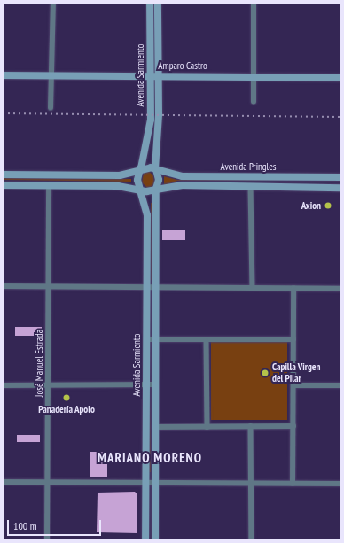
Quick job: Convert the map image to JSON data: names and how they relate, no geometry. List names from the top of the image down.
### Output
{
  "streets": {
    "main road": ["Amparo Castro", "Avenida Sarmiento", "Avenida Pringles"],
    "street": ["José Manuel Estrada"]
  },
  "crossings": [
    ["Amparo Castro", "Avenida Sarmiento"],
    ["Avenida Sarmiento", "Avenida Pringles"]
  ],
  "districts": ["MARIANO MORENO"],
  "places": ["Axion", "Capilla Virgen del Pilar", "Panadería Apolo"],
  "scale_bar": "100 m"
}
